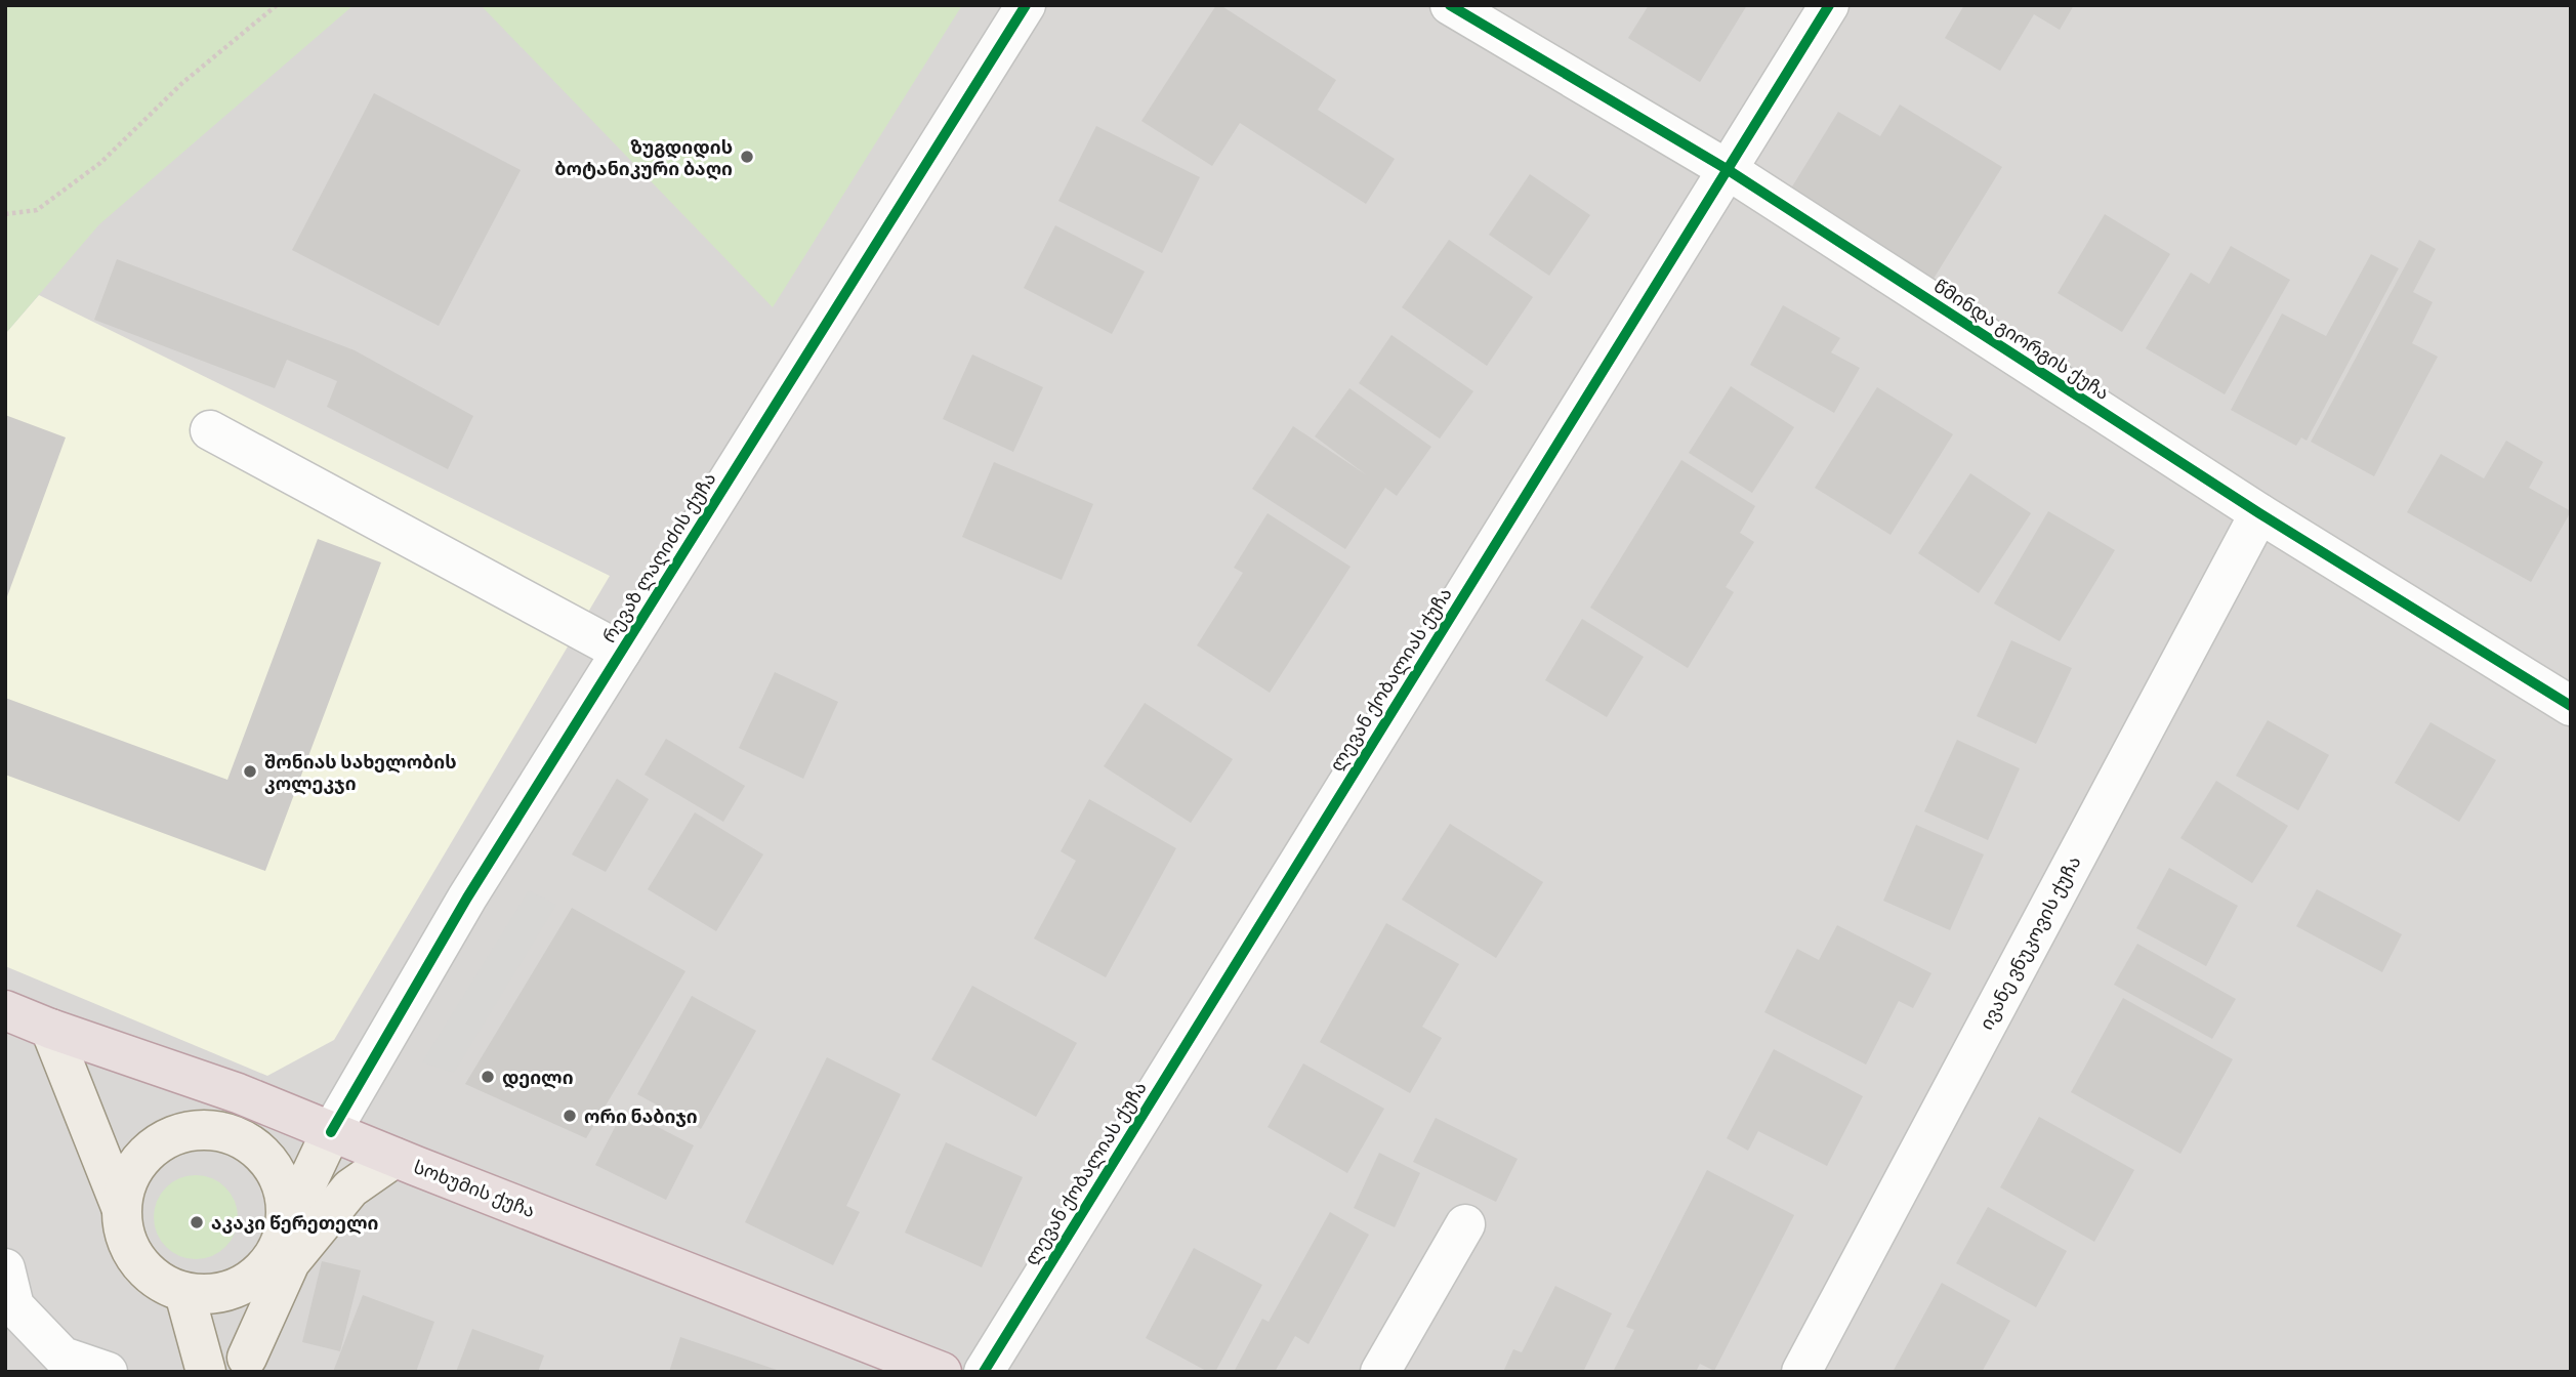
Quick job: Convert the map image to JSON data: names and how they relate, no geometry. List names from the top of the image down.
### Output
{
  "streets": {
    "highway": ["სოხუმის ქუჩა"],
    "street": [
      "წმინდა გიორგის ქუჩა",
      "რევაზ ლაღიძის ქუჩა",
      "ლევან ქობალიას ქუჩა",
      "ივანე ვნუკოვის ქუჩა"
    ]
  },
  "crossings": [
    ["წმინდა გიორგის ქუჩა", "ლევან ქობალიას ქუჩა"],
    ["წმინდა გიორგის ქუჩა", "ივანე ვნუკოვის ქუჩა"],
    ["რევაზ ლაღიძის ქუჩა", "სოხუმის ქუჩა"]
  ],
  "places": [
    "ზუგდიდის ბოტანიკური ბაღი",
    "შონიას სახელობის კოლეკჯი",
    "დეილი",
    "ორი ნაბიჯი",
    "აკაკი წერეთელი"
  ]
}
